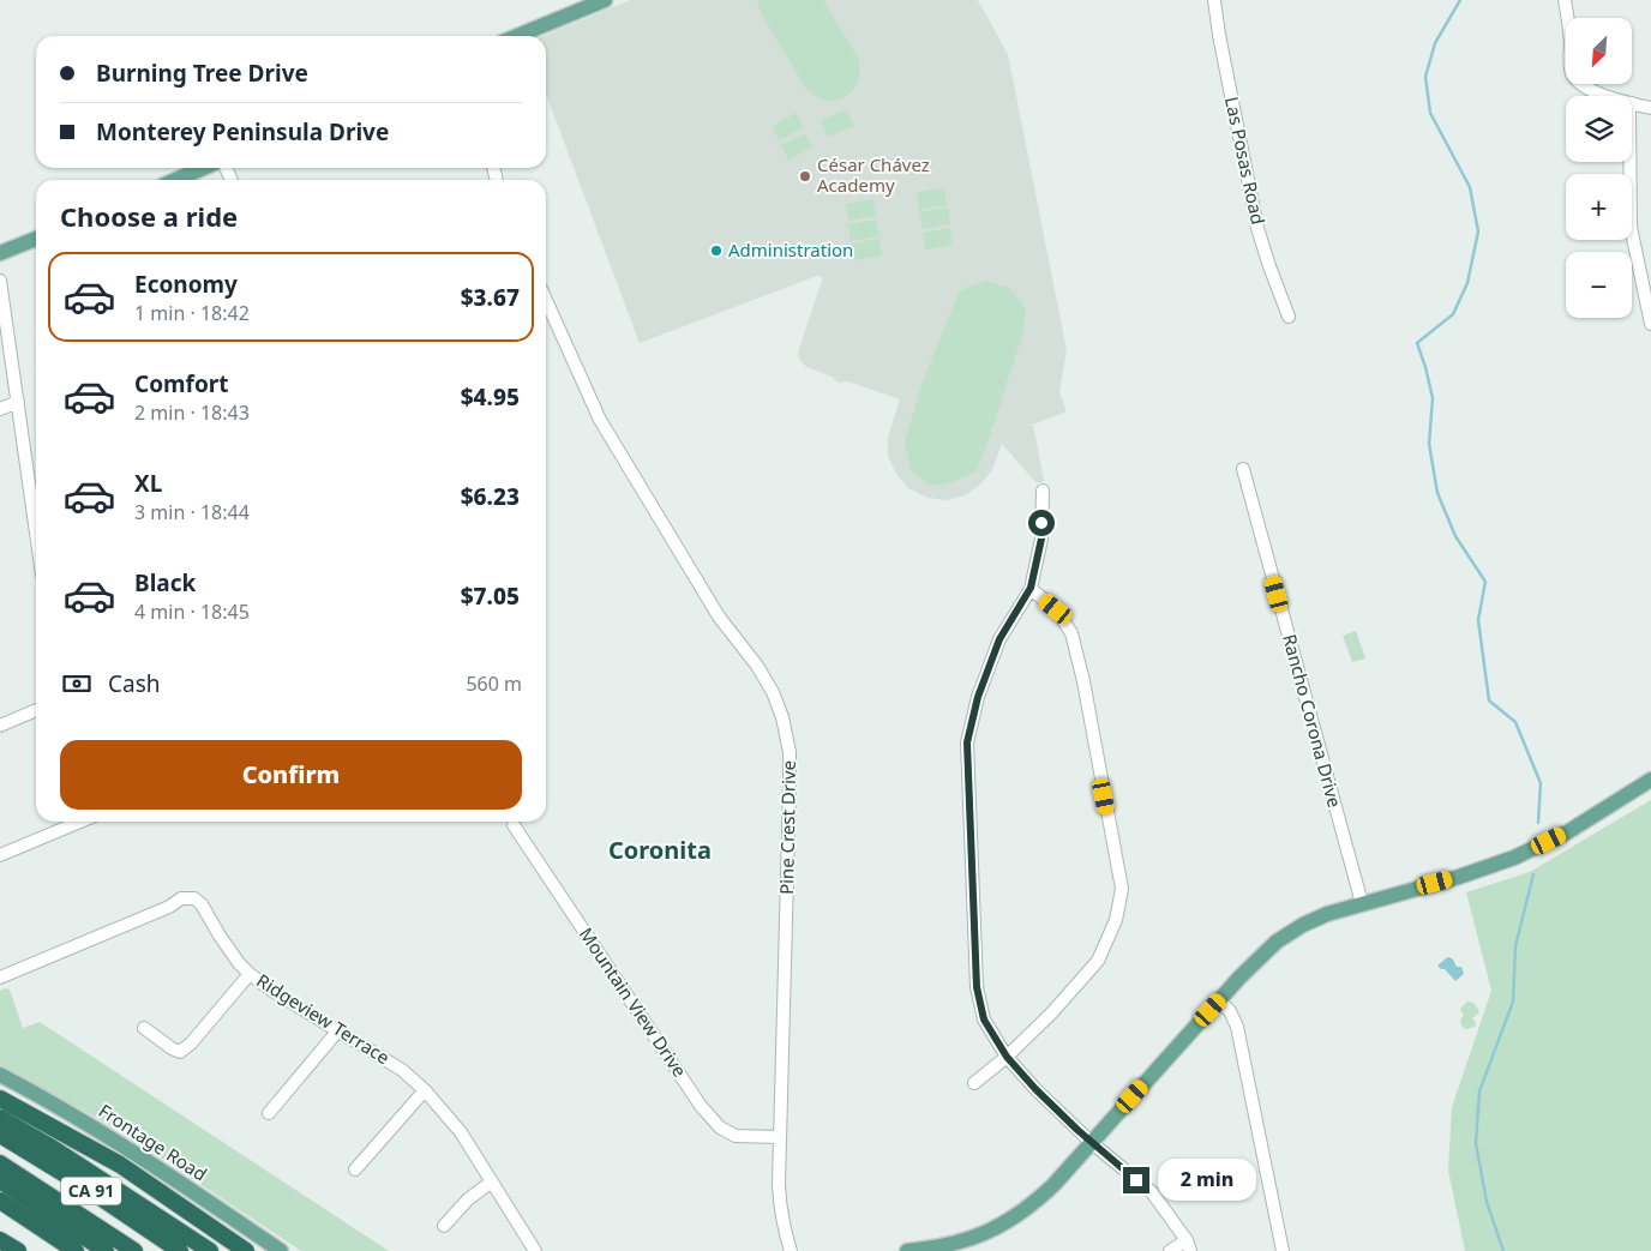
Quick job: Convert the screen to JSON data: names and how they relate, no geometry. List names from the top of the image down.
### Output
{
  "streets": {
    "highway": ["CA 91"],
    "main road": ["Frontage Road"],
    "street": [
      "Las Posas Road",
      "Rancho Corona Drive",
      "Pine Crest Drive",
      "Mountain View Drive",
      "Ridgeview Terrace"
    ]
  },
  "crossings": [
    ["Pine Crest Drive", "Mountain View Drive"]
  ],
  "districts": ["Coronita"],
  "places": ["César Chávez Academy", "Administration"],
  "north": "bottom left",
  "page": {
    "map_buttons": ["+", "−"],
    "banner": ["Burning Tree Drive", "Monterey Peninsula Drive"],
    "heading": "Choose a ride",
    "list": [
      {
        "name": "Economy",
        "note": "1 min · 18:42",
        "value": "$3.67"
      },
      {
        "name": "Comfort",
        "note": "2 min · 18:43",
        "value": "$4.95"
      },
      {
        "name": "XL",
        "note": "3 min · 18:44",
        "value": "$6.23"
      },
      {
        "name": "Black",
        "note": "4 min · 18:45",
        "value": "$7.05"
      }
    ],
    "pay": ["Cash", "560 m"],
    "buttons": "Confirm",
    "bubble": "2 min"
  }
}
